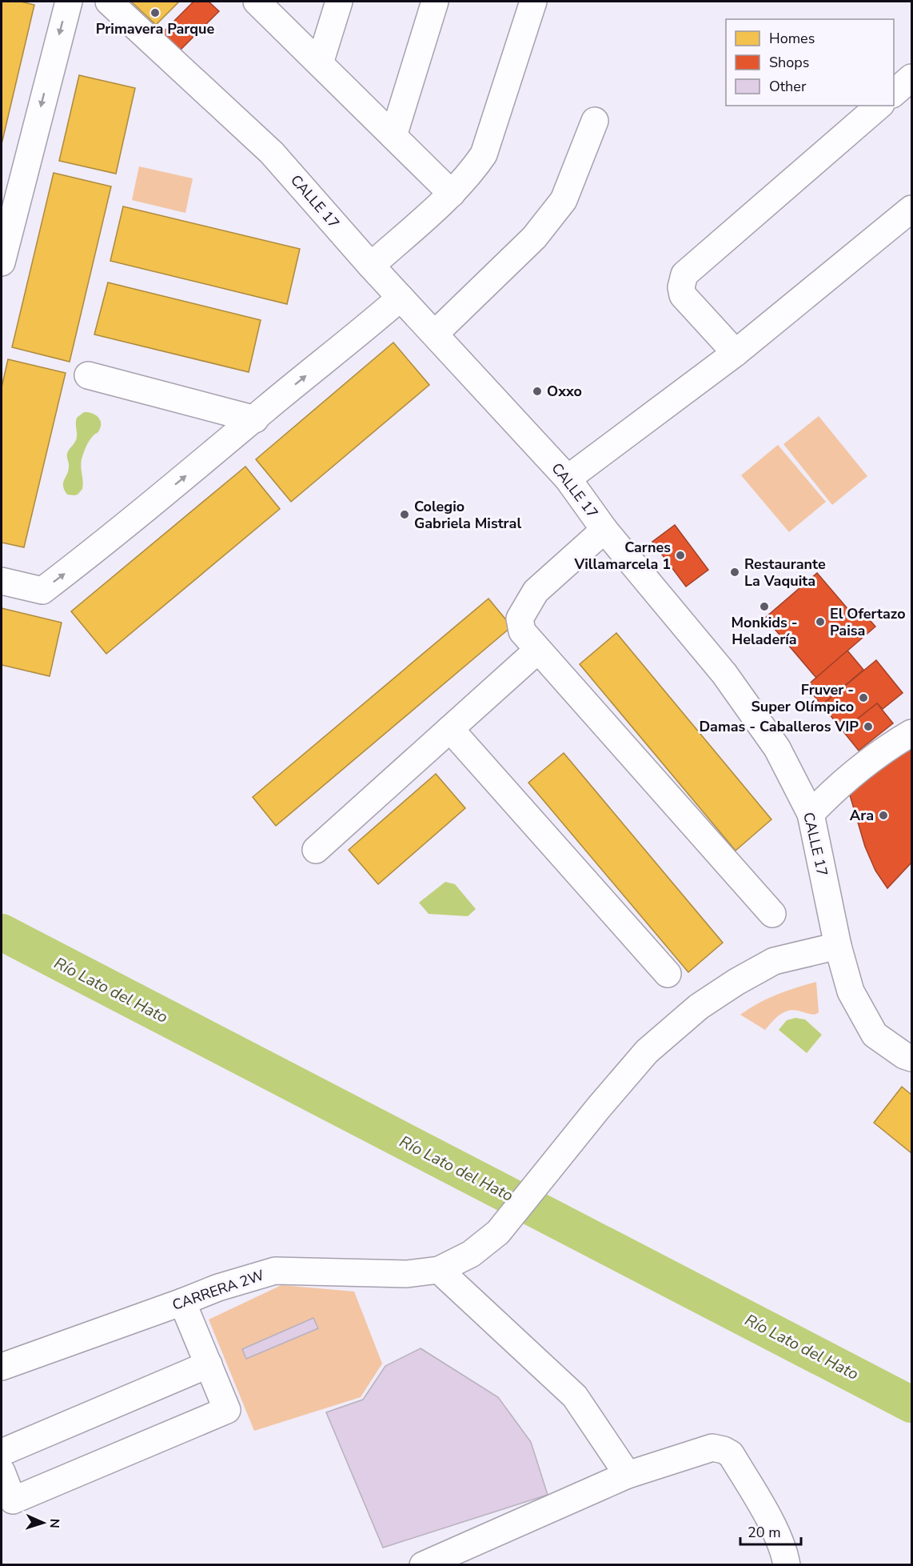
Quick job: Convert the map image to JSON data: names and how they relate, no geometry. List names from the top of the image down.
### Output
{
  "streets": {
    "street": ["CALLE 17", "CARRERA 2W"]
  },
  "crossings": [
    ["CALLE 17", "CARRERA 2W"]
  ],
  "water": ["Río Lato del Hato"],
  "places": [
    "Primavera Parque",
    "Oxxo",
    "Colegio Gabriela Mistral",
    "Carnes Villamarcela 1",
    "Restaurante La Vaquita",
    "Monkids - Heladería",
    "El Ofertazo Paisa",
    "Fruver - Super Olímpico",
    "Damas - Caballeros VIP",
    "Ara"
  ],
  "legend": ["Homes", "Shops", "Other"],
  "scale_bar": "20 m",
  "north": "right"
}
